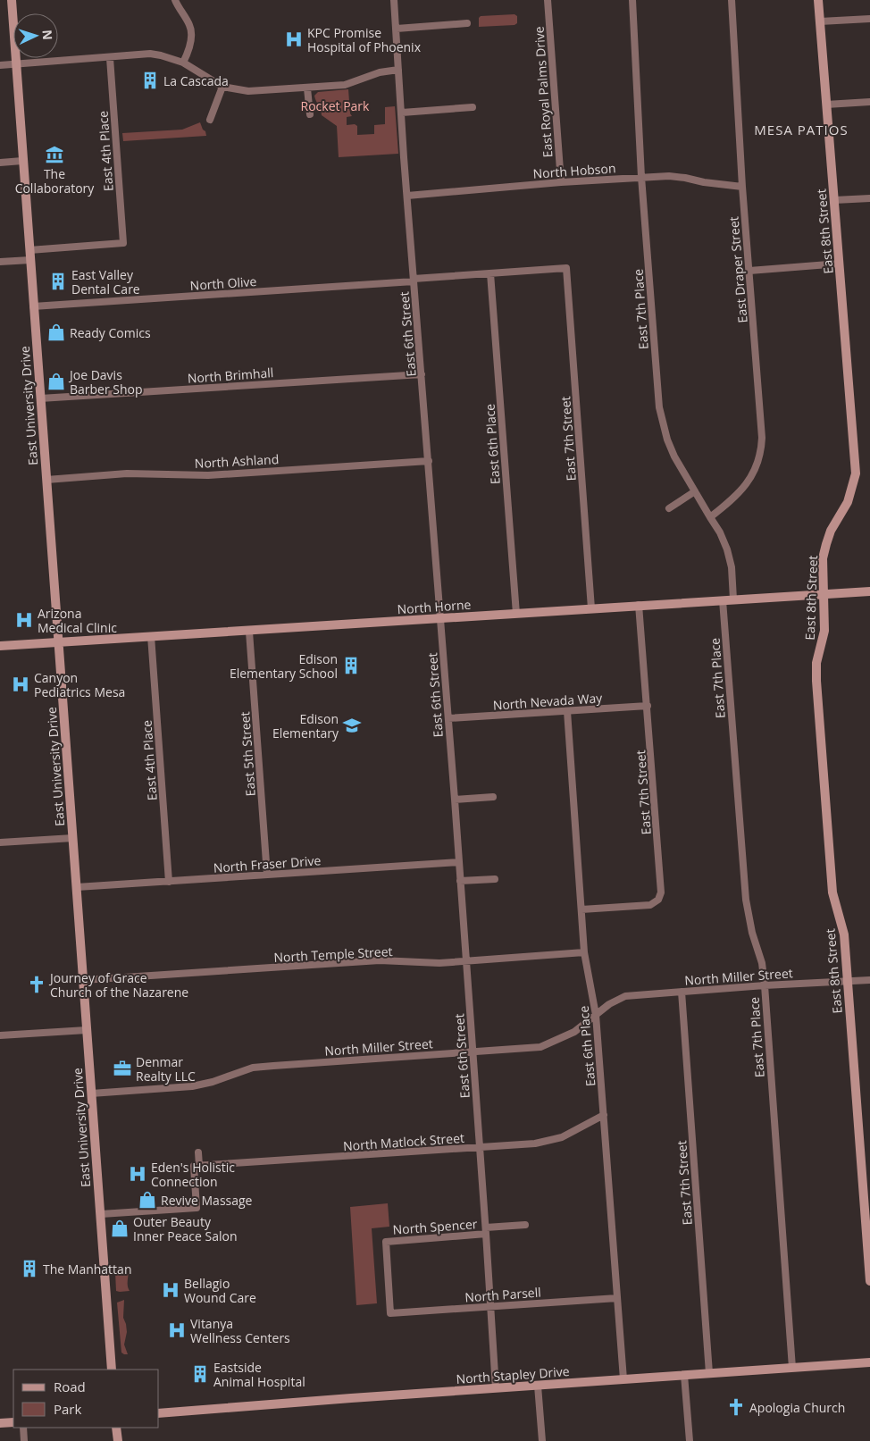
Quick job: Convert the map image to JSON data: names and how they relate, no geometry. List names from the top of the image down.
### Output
{
  "streets": {
    "street": [
      "East Royal Palms Drive",
      "East 4th Place",
      "North Hobson",
      "East 8th Street",
      "East Draper Street",
      "North Olive",
      "East 7th Place",
      "East 6th Street",
      "North Brimhall",
      "East University Drive",
      "East 7th Street",
      "East 6th Place",
      "North Ashland",
      "North Horne",
      "North Nevada Way",
      "East 5th Street",
      "North Fraser Drive",
      "North Temple Street",
      "North Miller Street",
      "North Matlock Street",
      "North Spencer",
      "North Parsell",
      "North Stapley Drive"
    ]
  },
  "crossings": [
    ["East Royal Palms Drive", "North Hobson"],
    ["East 4th Place", "East University Drive"],
    ["East 4th Place", "North Horne"],
    ["East 4th Place", "North Fraser Drive"],
    ["North Hobson", "East Draper Street"],
    ["North Hobson", "East 7th Place"],
    ["North Hobson", "East 6th Street"],
    ["East 8th Street", "North Horne"],
    ["East 8th Street", "North Miller Street"],
    ["East Draper Street", "East 7th Place"],
    ["North Olive", "East 6th Street"],
    ["North Olive", "East University Drive"],
    ["North Olive", "East 7th Street"],
    ["North Olive", "East 6th Place"],
    ["East 7th Place", "North Horne"],
    ["East 7th Place", "North Miller Street"],
    ["East 7th Place", "North Stapley Drive"],
    ["East 6th Street", "North Brimhall"],
    ["East 6th Street", "North Ashland"],
    ["East 6th Street", "North Horne"],
    ["East 6th Street", "North Nevada Way"],
    ["East 6th Street", "North Fraser Drive"],
    ["East 6th Street", "North Temple Street"],
    ["East 6th Street", "North Miller Street"],
    ["East 6th Street", "North Matlock Street"],
    ["East 6th Street", "North Spencer"],
    ["East 6th Street", "North Parsell"],
    ["East 6th Street", "North Stapley Drive"],
    ["North Brimhall", "East University Drive"],
    ["East University Drive", "North Ashland"],
    ["East University Drive", "North Horne"],
    ["East University Drive", "North Fraser Drive"],
    ["East University Drive", "North Temple Street"],
    ["East University Drive", "North Miller Street"],
    ["East 7th Street", "East 6th Place"],
    ["East 7th Street", "North Horne"],
    ["East 7th Street", "North Nevada Way"],
    ["East 7th Street", "North Miller Street"],
    ["East 7th Street", "North Stapley Drive"],
    ["East 6th Place", "North Horne"],
    ["East 6th Place", "North Nevada Way"],
    ["East 6th Place", "North Temple Street"],
    ["East 6th Place", "North Miller Street"],
    ["East 6th Place", "North Matlock Street"],
    ["East 6th Place", "North Parsell"],
    ["East 6th Place", "North Stapley Drive"],
    ["North Horne", "East 5th Street"],
    ["East 5th Street", "North Fraser Drive"],
    ["North Spencer", "North Parsell"]
  ],
  "districts": ["MESA PATIOS"],
  "parks": ["Rocket Park"],
  "places": {
    "hospital": [
      "KPC Promise Hospital of Phoenix",
      "Arizona Medical Clinic",
      "Canyon Pediatrics Mesa",
      "Eden's Holistic Connection",
      "Bellagio Wound Care",
      "Vitanya Wellness Centers"
    ],
    "building": [
      "La Cascada",
      "East Valley Dental Care",
      "Edison Elementary School",
      "The Manhattan",
      "Eastside Animal Hospital"
    ],
    "museum": ["The Collaboratory"],
    "shop": [
      "Ready Comics",
      "Joe Davis Barber Shop",
      "Revive Massage",
      "Outer Beauty Inner Peace Salon"
    ],
    "school or university": ["Edison Elementary"],
    "church": ["Journey of Grace Church of the Nazarene", "Apologia Church"],
    "office": ["Denmar Realty LLC"]
  },
  "legend": ["Road", "Park"],
  "north": "right"
}
